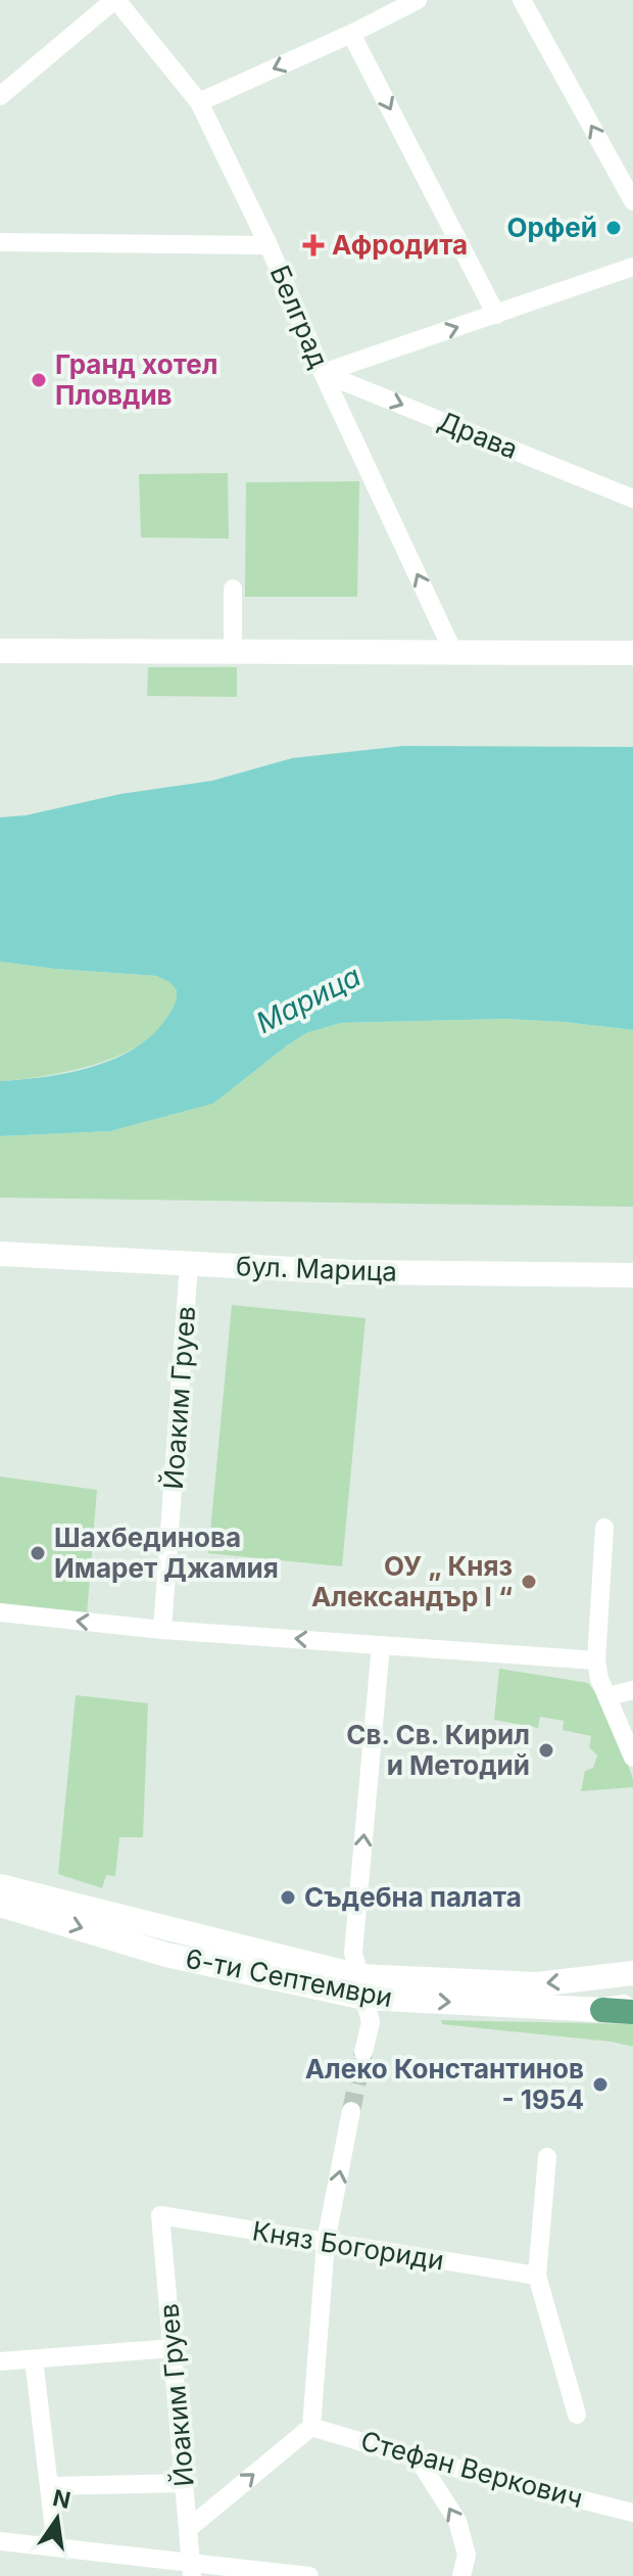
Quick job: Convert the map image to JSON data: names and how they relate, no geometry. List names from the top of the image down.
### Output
{
  "streets": {
    "street": [
      "Белград",
      "Драва",
      "бул. Марица",
      "Йоаким Груев",
      "6-ти Септември",
      "Княз Богориди",
      "Стефан Веркович"
    ]
  },
  "crossings": [
    ["Белград", "Драва"],
    ["бул. Марица", "Йоаким Груев"],
    ["Йоаким Груев", "Княз Богориди"]
  ],
  "one_way": ["Белград", "Драва"],
  "water": ["Марица"],
  "places": {
    "other": [
      "Орфей",
      "Гранд хотел Пловдив",
      "Шахбединова Имарет Джамия",
      "ОУ „ Княз Александър I “",
      "Св. Св. Кирил и Методий",
      "Съдебна палата",
      "Алеко Константинов - 1954"
    ],
    "health": ["Афродита"]
  },
  "north": "top"
}
